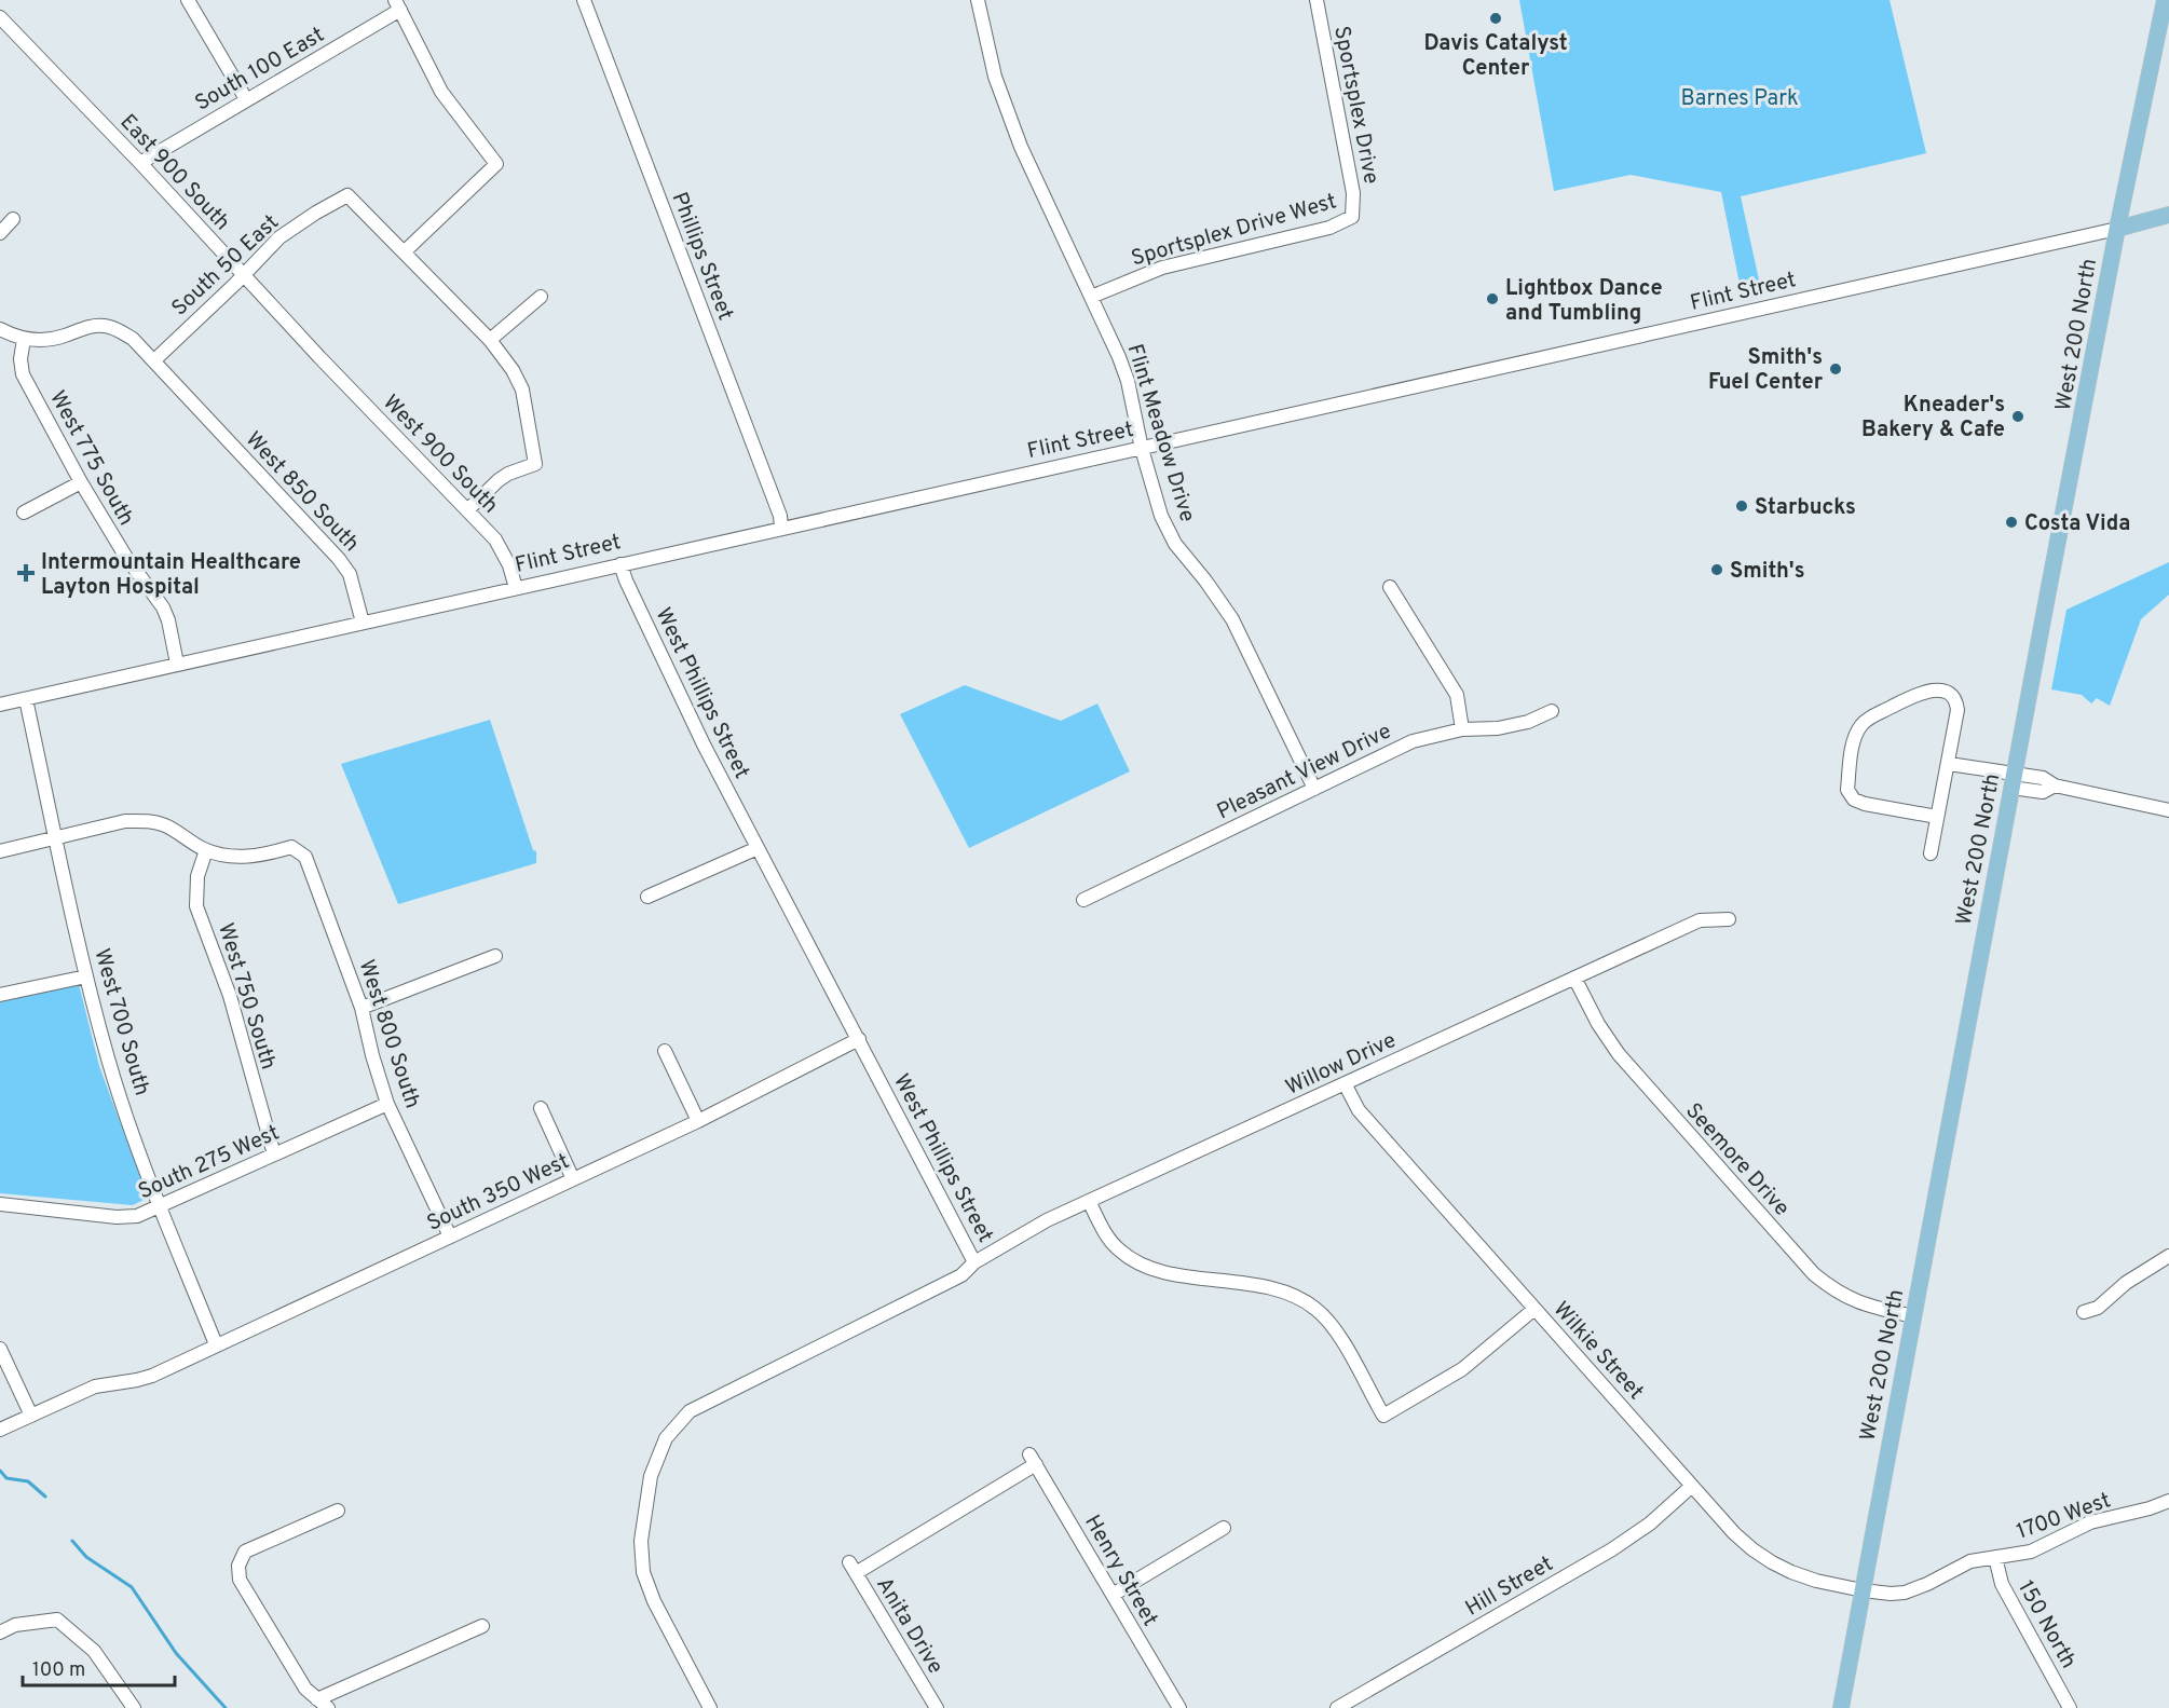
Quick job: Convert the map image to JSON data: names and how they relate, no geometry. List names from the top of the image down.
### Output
{
  "streets": {
    "main road": ["Flint Street", "West 200 North"],
    "street": [
      "South 100 East",
      "Sportsplex Drive",
      "East 900 South",
      "Sportsplex Drive West",
      "Phillips Street",
      "South 50 East",
      "Flint Meadow Drive",
      "West 900 South",
      "West 775 South",
      "West 850 South",
      "West Phillips Street",
      "Pleasant View Drive",
      "West 750 South",
      "West 700 South",
      "West 800 South",
      "Willow Drive",
      "Seemore Drive",
      "South 275 West",
      "South 350 West",
      "Wilkie Street",
      "1700 West",
      "Henry Street",
      "Hill Street",
      "150 North",
      "Anita Drive"
    ]
  },
  "crossings": [
    ["South 100 East", "East 900 South"],
    ["Sportsplex Drive", "Sportsplex Drive West"],
    ["East 900 South", "South 50 East"],
    ["East 900 South", "West 900 South"],
    ["Sportsplex Drive West", "Flint Meadow Drive"],
    ["Phillips Street", "Flint Street"],
    ["South 50 East", "West 850 South"],
    ["Flint Street", "West 200 North"],
    ["Flint Street", "Flint Meadow Drive"],
    ["Flint Street", "West 900 South"],
    ["Flint Street", "West 775 South"],
    ["Flint Street", "West 850 South"],
    ["Flint Street", "West Phillips Street"],
    ["Flint Street", "West 700 South"],
    ["West 200 North", "Seemore Drive"],
    ["West 200 North", "Wilkie Street"],
    ["West 200 North", "1700 West"],
    ["Flint Meadow Drive", "Pleasant View Drive"],
    ["West 775 South", "West 850 South"],
    ["West Phillips Street", "Willow Drive"],
    ["West Phillips Street", "South 350 West"],
    ["West 750 South", "West 800 South"],
    ["West 750 South", "South 275 West"],
    ["West 700 South", "South 275 West"],
    ["West 700 South", "South 350 West"],
    ["West 800 South", "South 275 West"],
    ["West 800 South", "South 350 West"],
    ["Willow Drive", "Seemore Drive"],
    ["Willow Drive", "Wilkie Street"],
    ["Wilkie Street", "1700 West"],
    ["Wilkie Street", "Hill Street"],
    ["1700 West", "150 North"],
    ["Henry Street", "Anita Drive"]
  ],
  "parks": ["Barnes Park"],
  "places": {
    "other": [
      "Davis Catalyst Center",
      "Lightbox Dance and Tumbling",
      "Smith's Fuel Center",
      "Kneader's Bakery & Cafe",
      "Starbucks",
      "Costa Vida",
      "Smith's"
    ],
    "health": ["Intermountain Healthcare Layton Hospital"]
  },
  "scale_bar": "100 m"
}
